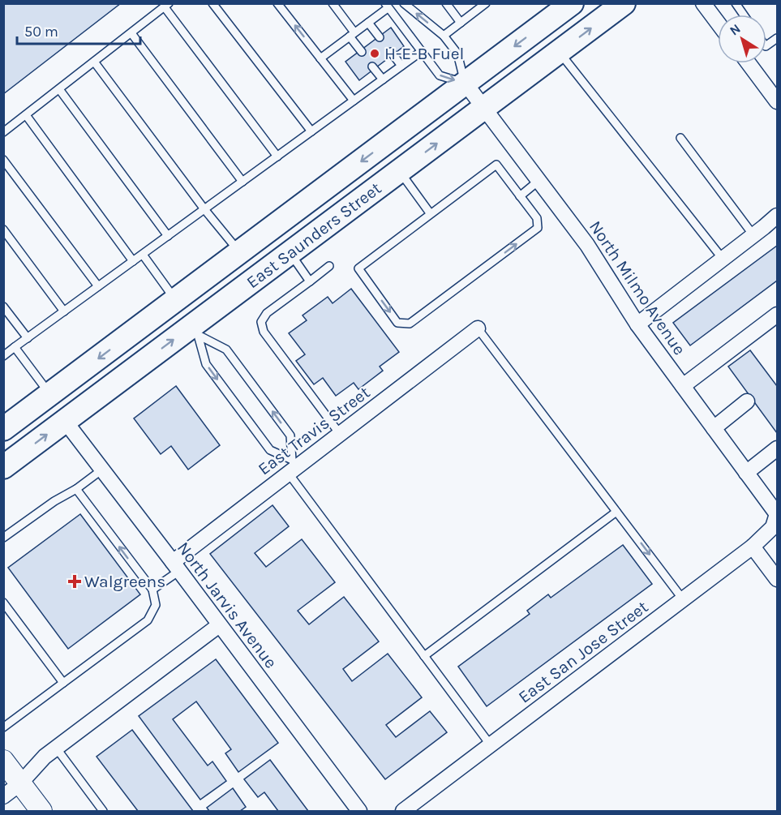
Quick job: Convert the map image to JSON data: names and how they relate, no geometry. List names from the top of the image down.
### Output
{
  "streets": {
    "main road": ["East Saunders Street"],
    "street": [
      "North Milmo Avenue",
      "East Travis Street",
      "North Jarvis Avenue",
      "East San Jose Street"
    ]
  },
  "crossings": [
    ["East Saunders Street", "North Milmo Avenue"],
    ["East Saunders Street", "North Jarvis Avenue"],
    ["North Milmo Avenue", "East San Jose Street"],
    ["East Travis Street", "North Jarvis Avenue"]
  ],
  "places": {
    "other": ["H-E-B Fuel"],
    "health": ["Walgreens"]
  },
  "scale_bar": "50 m",
  "north": "top left"
}
